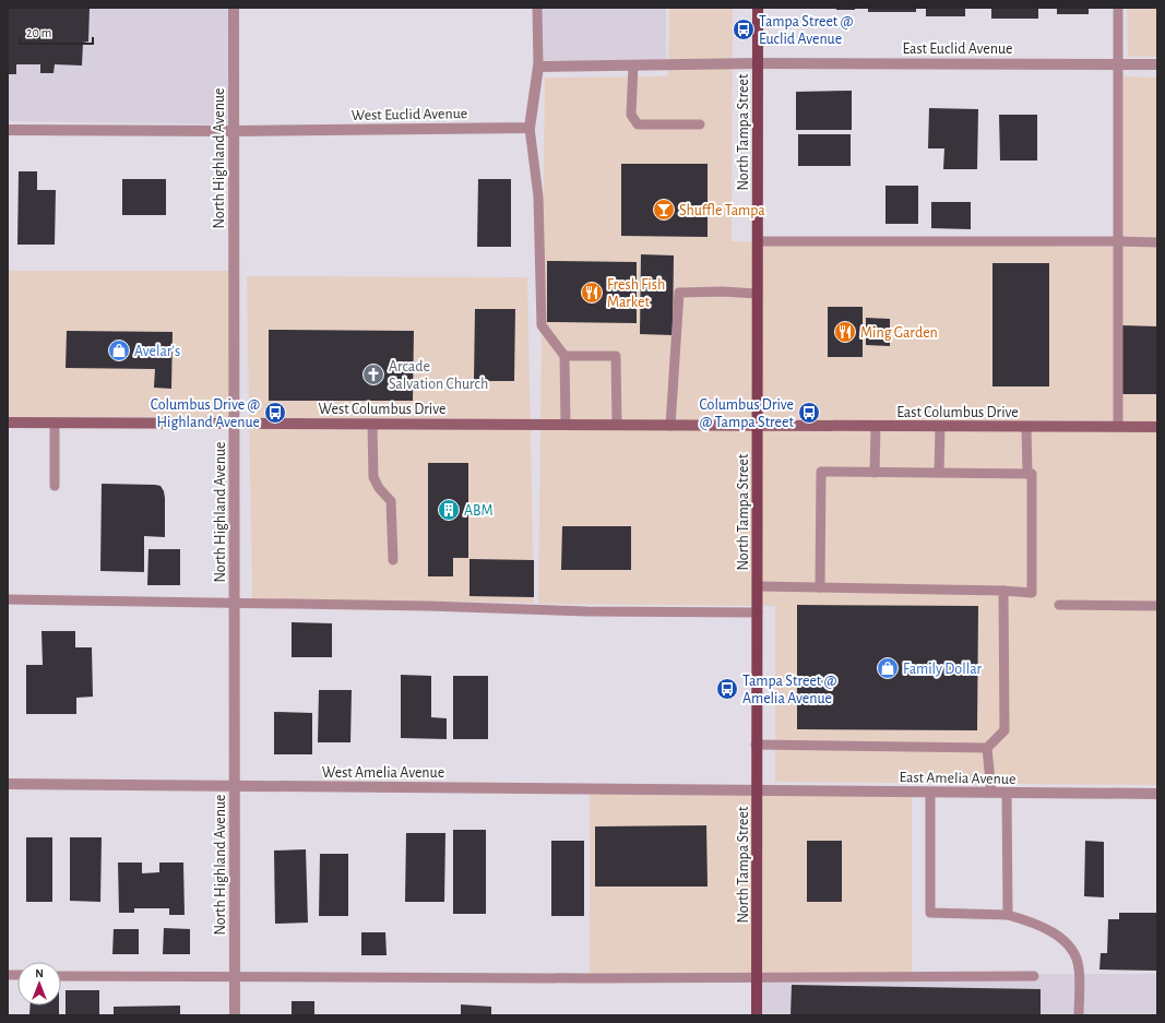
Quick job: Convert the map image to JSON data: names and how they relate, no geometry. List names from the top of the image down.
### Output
{
  "streets": {
    "main road": ["North Tampa Street", "West Columbus Drive", "East Columbus Drive"],
    "street": [
      "East Euclid Avenue",
      "West Euclid Avenue",
      "North Highland Avenue",
      "West Amelia Avenue",
      "East Amelia Avenue"
    ]
  },
  "crossings": [
    ["East Euclid Avenue", "North Tampa Street"],
    ["West Euclid Avenue", "North Highland Avenue"],
    ["North Tampa Street", "West Columbus Drive"],
    ["North Tampa Street", "East Columbus Drive"],
    ["North Tampa Street", "West Amelia Avenue"],
    ["North Tampa Street", "East Amelia Avenue"],
    ["North Highland Avenue", "West Columbus Drive"],
    ["North Highland Avenue", "West Amelia Avenue"],
    ["West Columbus Drive", "East Columbus Drive"],
    ["West Amelia Avenue", "East Amelia Avenue"]
  ],
  "places": {
    "bus stop": [
      "Tampa Street @ Euclid Avenue",
      "Columbus Drive @ Highland Avenue",
      "Columbus Drive @ Tampa Street",
      "Tampa Street @ Amelia Avenue"
    ],
    "bar": ["Shuffle Tampa"],
    "restaurant": ["Fresh Fish Market", "Ming Garden"],
    "shop": ["Avelar's", "Family Dollar"],
    "church": ["Arcade Salvation Church"],
    "building": ["ABM"]
  },
  "scale_bar": "20 m",
  "north": "top"
}
